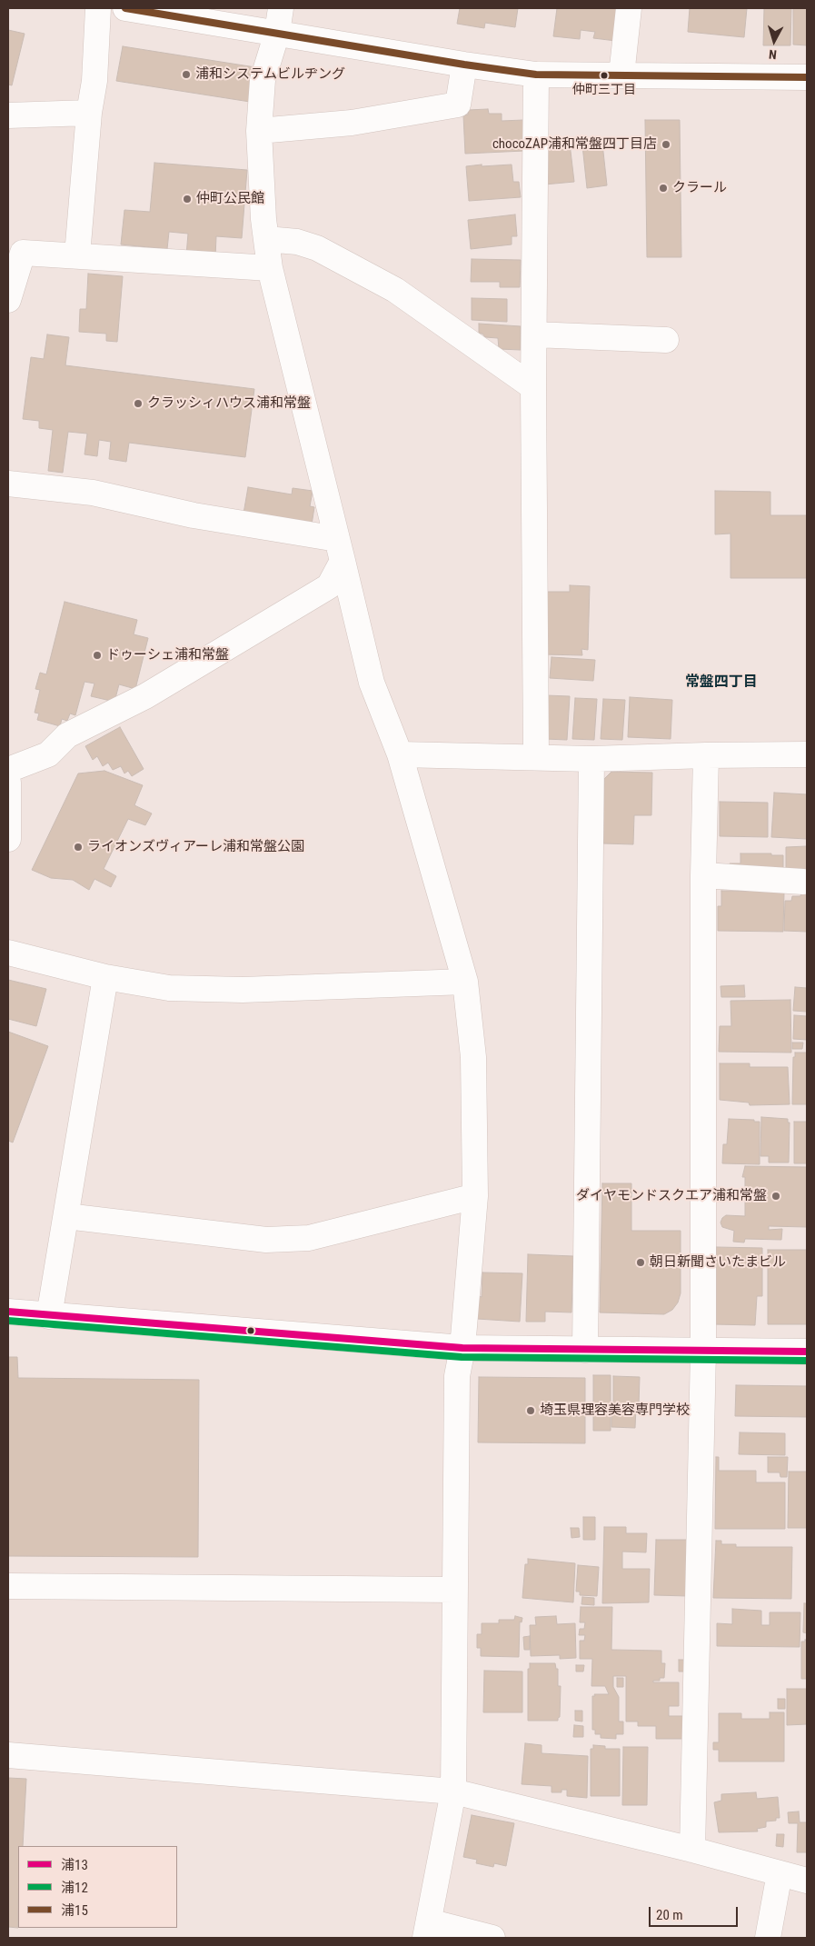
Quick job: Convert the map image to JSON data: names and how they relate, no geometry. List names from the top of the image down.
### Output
{
  "districts": ["常盤四丁目"],
  "places": [
    "浦和システムビルヂング",
    "仲町三丁目",
    "chocoZAP浦和常盤四丁目店",
    "クラール",
    "仲町公民館",
    "クラッシィハウス浦和常盤",
    "ドゥーシェ浦和常盤",
    "ライオンズヴィアーレ浦和常盤公園",
    "ダイヤモンドスクエア浦和常盤",
    "朝日新聞さいたまビル",
    "埼玉県理容美容専門学校"
  ],
  "lines": ["transit line 浦15", "transit line 浦13", "transit line 浦12"],
  "legend": ["浦13", "浦12", "浦15"],
  "scale_bar": "20 m",
  "north": "bottom"
}
